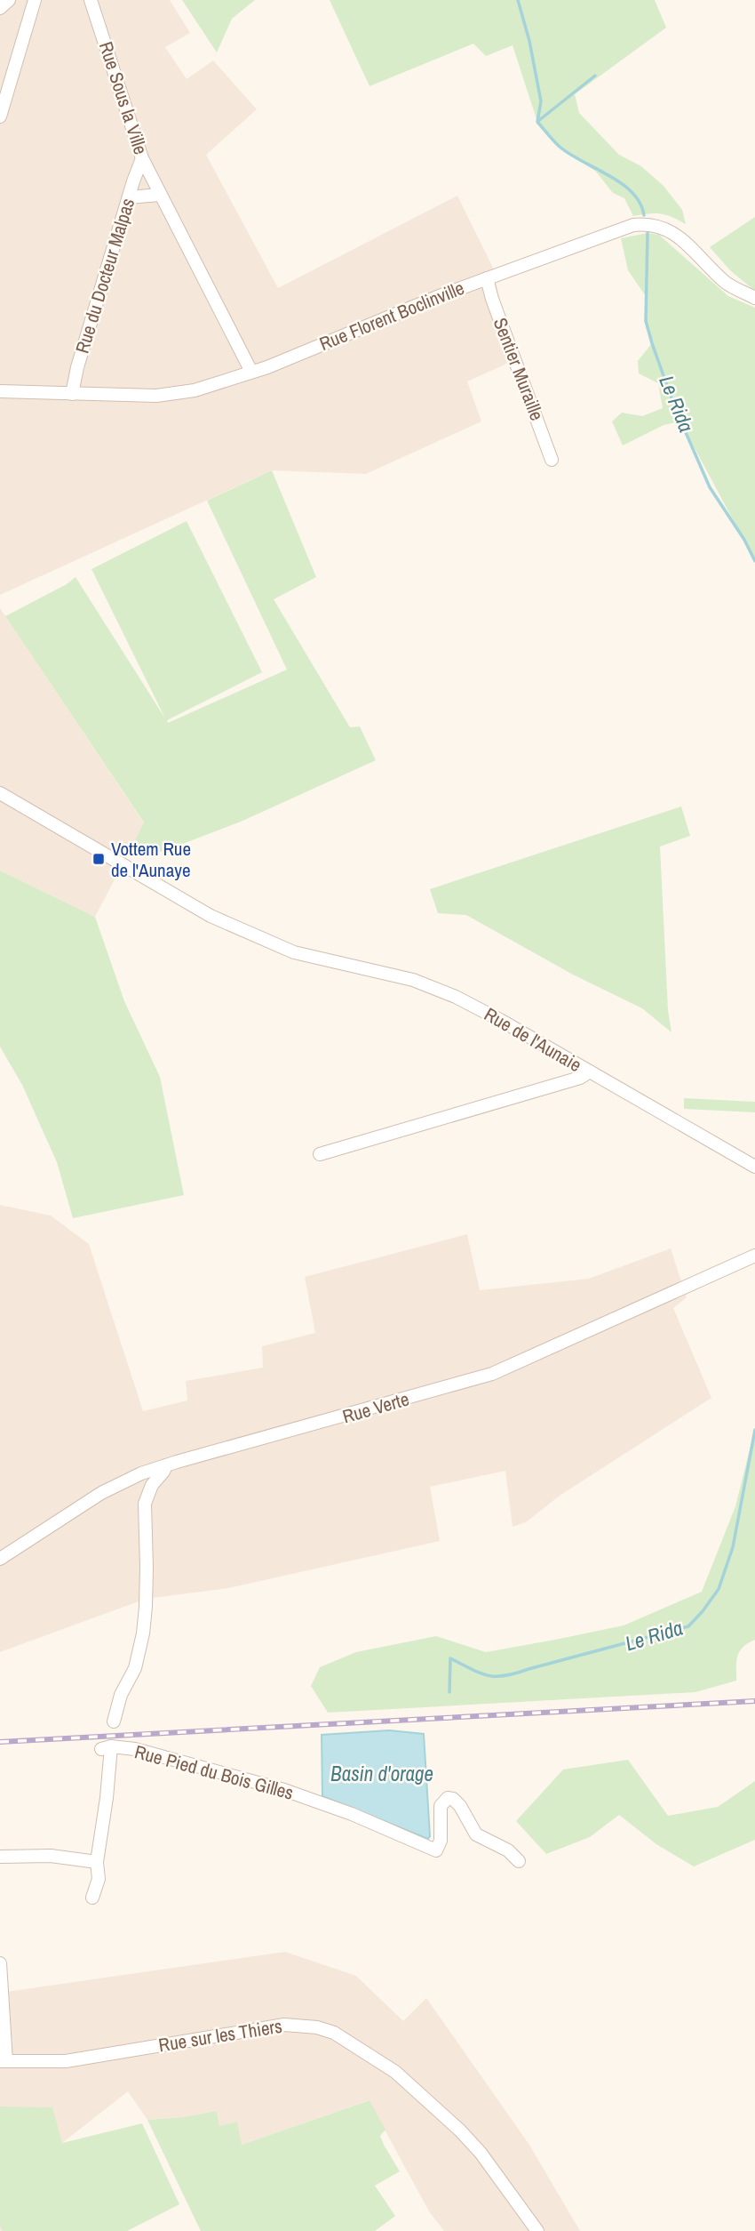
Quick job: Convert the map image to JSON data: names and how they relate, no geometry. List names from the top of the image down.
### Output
{
  "streets": {
    "street": [
      "Rue Sous la Ville",
      "Rue du Docteur Malpas",
      "Rue Florent Boclinville",
      "Sentier Muraille",
      "Rue de l'Aunaie",
      "Rue Verte",
      "Rue Pied du Bois Gilles",
      "Rue sur les Thiers"
    ]
  },
  "crossings": [
    ["Rue Sous la Ville", "Rue du Docteur Malpas"],
    ["Rue Sous la Ville", "Rue Florent Boclinville"],
    ["Rue du Docteur Malpas", "Rue Florent Boclinville"],
    ["Rue Florent Boclinville", "Sentier Muraille"]
  ],
  "water": ["Le Rida", "Basin d'orage"],
  "places": {
    "transit": ["Vottem Rue de l'Aunaye"]
  }
}
